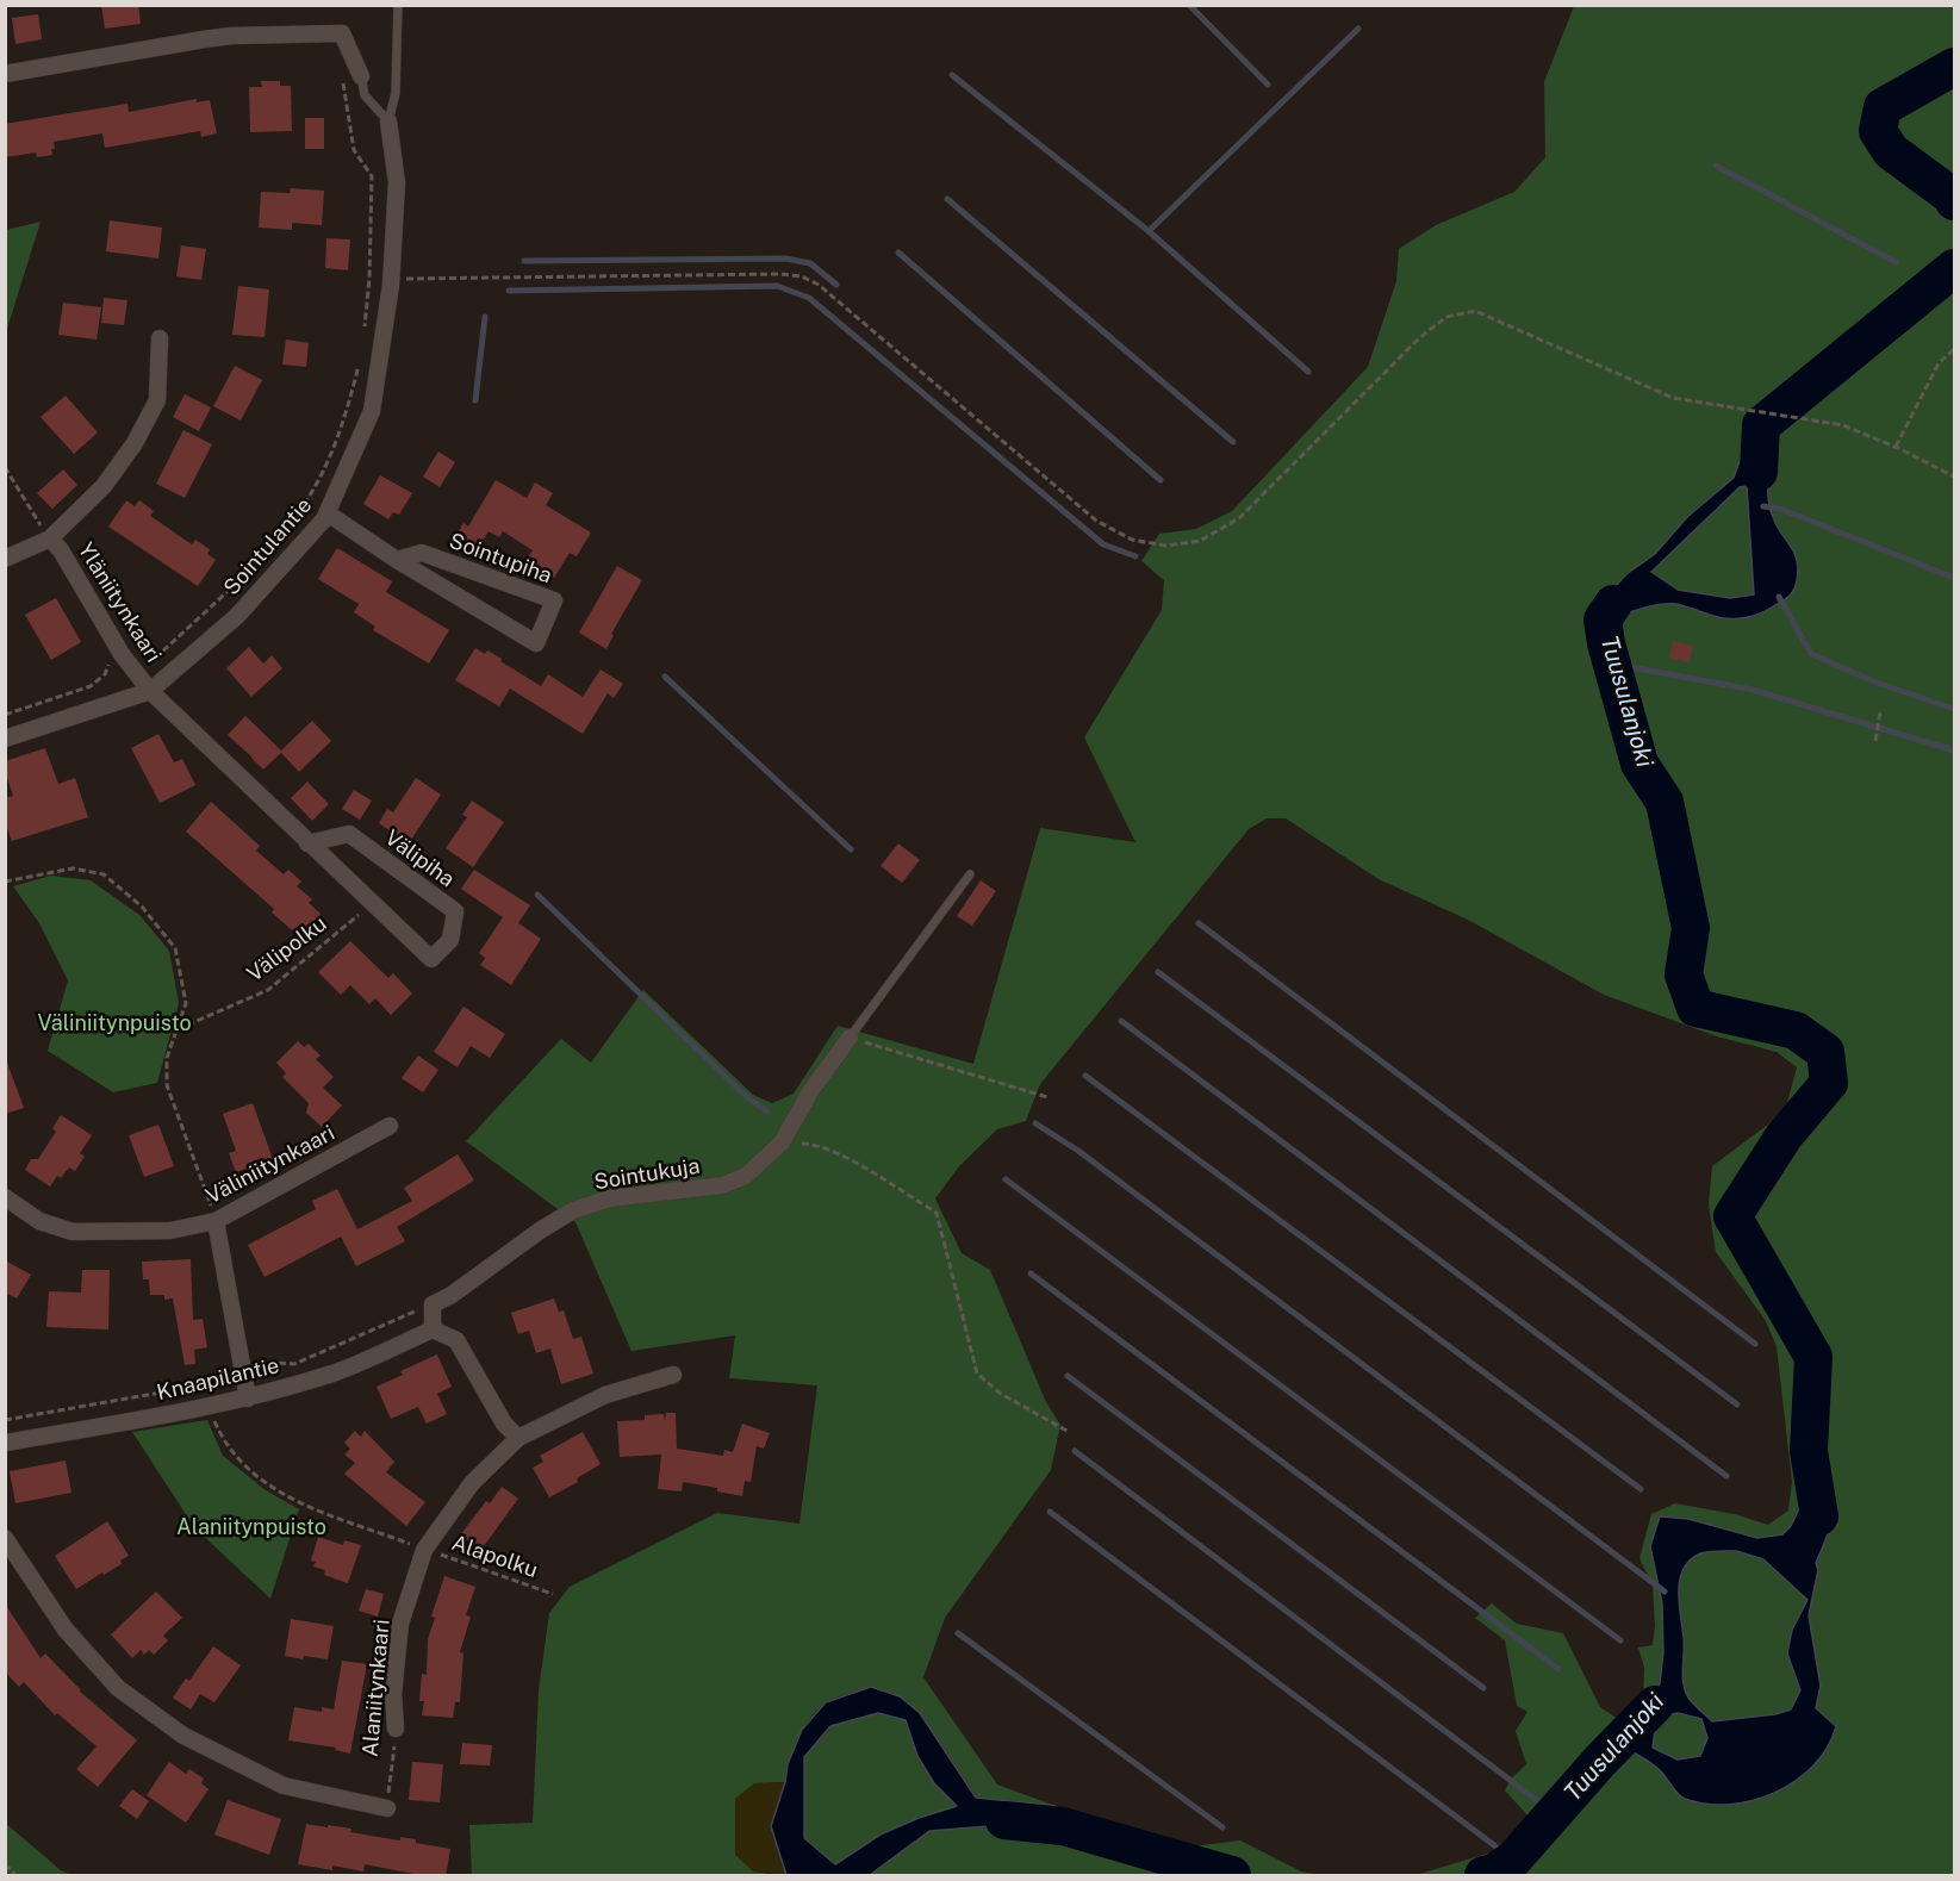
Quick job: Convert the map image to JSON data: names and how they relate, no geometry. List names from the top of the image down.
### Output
{
  "streets": {
    "street": [
      "Sointulantie",
      "Sointupiha",
      "Yläniitynkaari",
      "Välipiha",
      "Väliniitynkaari",
      "Sointukuja",
      "Knaapilantie",
      "Alaniitynkaari"
    ],
    "path": ["Välipolku", "Alapolku"]
  },
  "crossings": [
    ["Sointulantie", "Sointupiha"],
    ["Sointulantie", "Yläniitynkaari"],
    ["Sointulantie", "Välipiha"],
    ["Yläniitynkaari", "Välipiha"],
    ["Välipiha", "Välipolku"],
    ["Knaapilantie", "Alapolku"],
    ["Alapolku", "Alaniitynkaari"]
  ],
  "water": ["Tuusulanjoki"],
  "parks": ["Väliniitynpuisto", "Alaniitynpuisto"]
}
